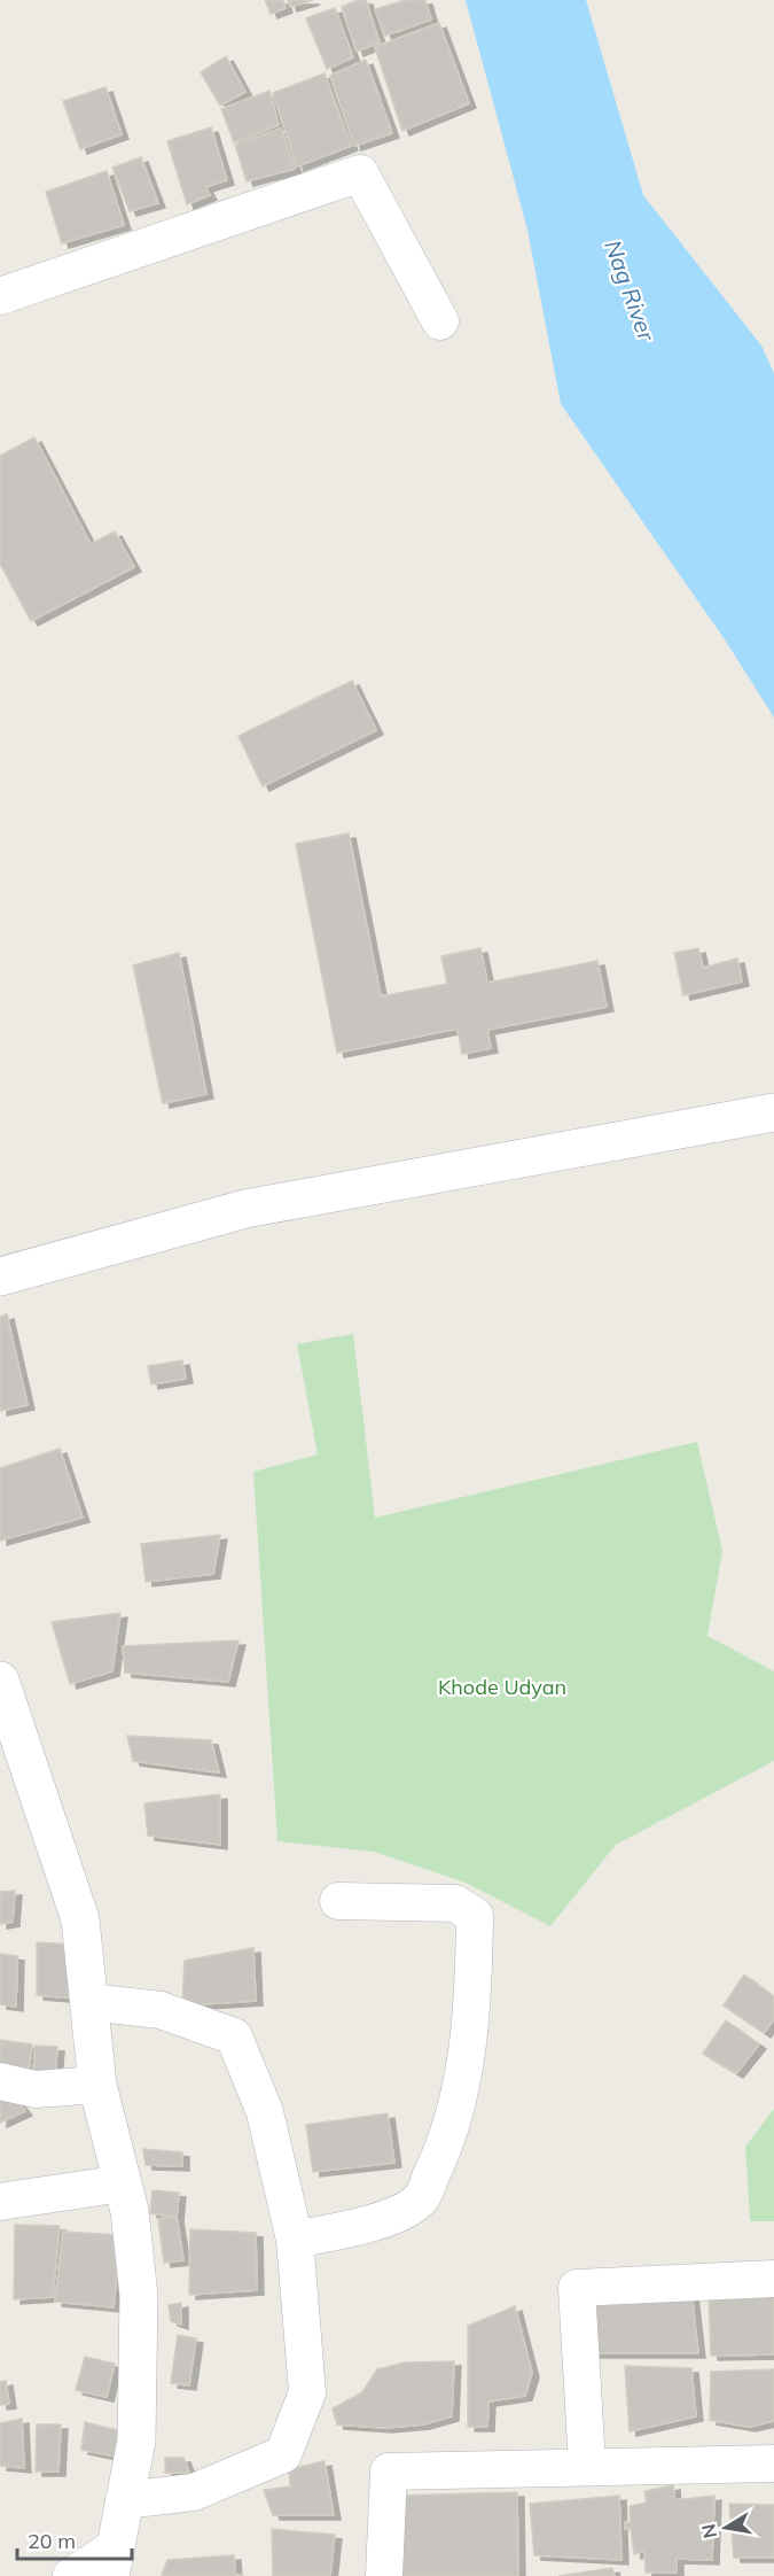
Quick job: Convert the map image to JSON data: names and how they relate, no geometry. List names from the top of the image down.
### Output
{
  "water": ["Nag River"],
  "parks": ["Khode Udyan"],
  "scale_bar": "20 m",
  "north": "left"
}
